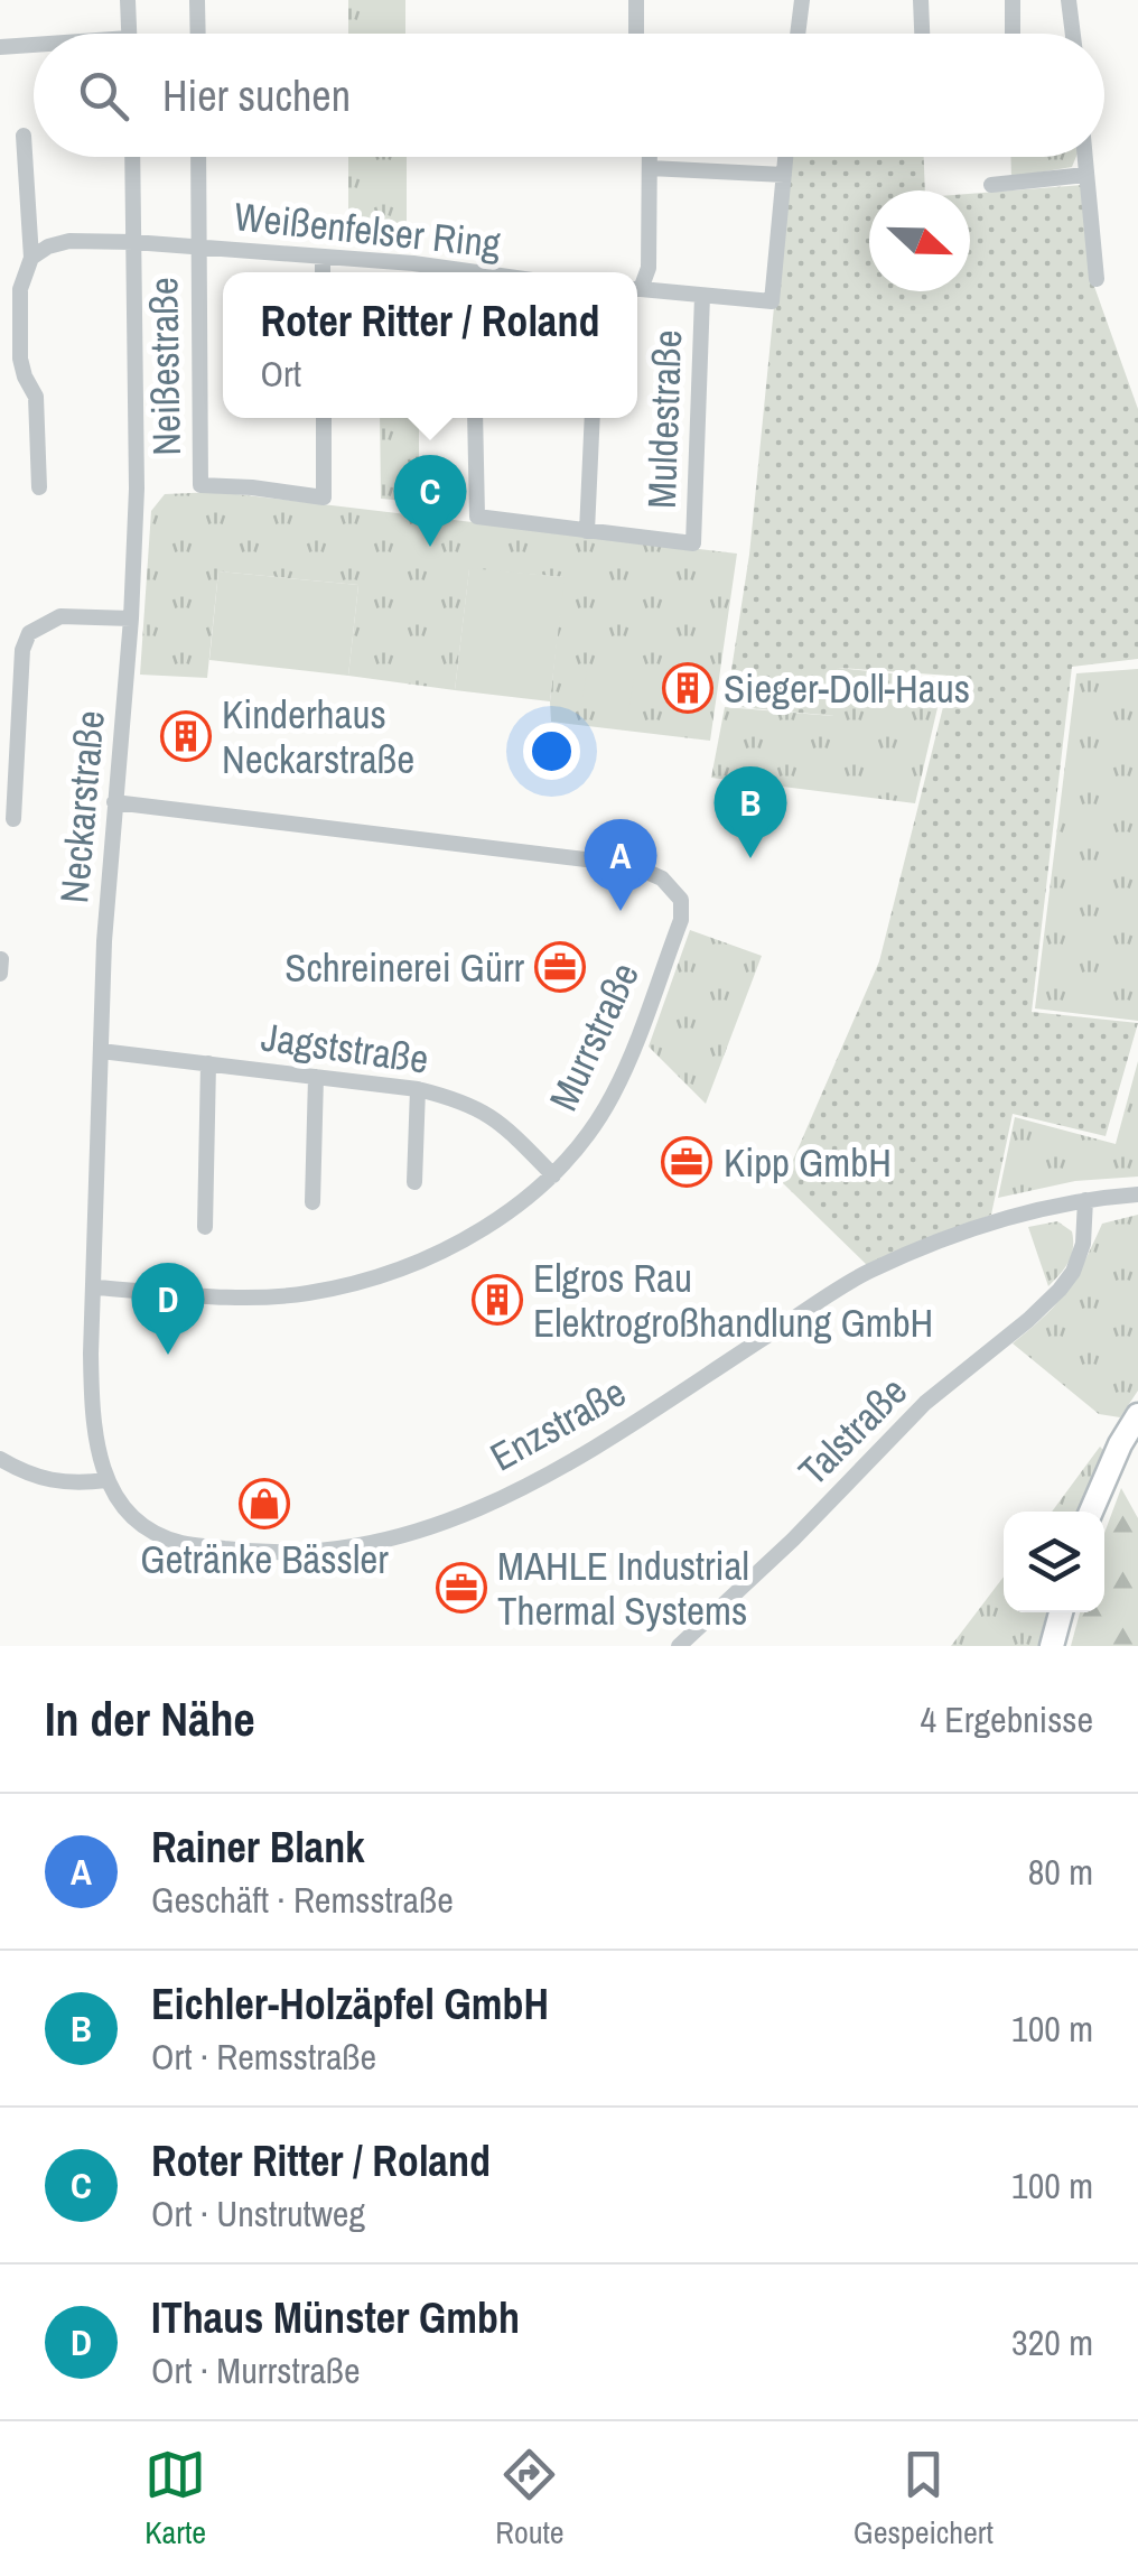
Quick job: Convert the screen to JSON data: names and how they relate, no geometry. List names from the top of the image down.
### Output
{
  "streets": {
    "street": [
      "Weißenfelser Ring",
      "Neißestraße",
      "Muldestraße",
      "Neckarstraße",
      "Murrstraße",
      "Jagststraße",
      "Enzstraße",
      "Talstraße"
    ]
  },
  "crossings": [
    ["Weißenfelser Ring", "Neißestraße"],
    ["Weißenfelser Ring", "Neckarstraße"],
    ["Neckarstraße", "Murrstraße"],
    ["Neckarstraße", "Jagststraße"],
    ["Neckarstraße", "Enzstraße"],
    ["Murrstraße", "Jagststraße"],
    ["Enzstraße", "Talstraße"]
  ],
  "places": {
    "building": ["Sieger-Doll-Haus", "Kinderhaus Neckarstraße", "Elgros Rau Elektrogroßhandlung GmbH"],
    "office": ["Schreinerei Gürr", "Kipp GmbH", "MAHLE Industrial Thermal Systems"],
    "shop": ["Getränke Bässler"]
  },
  "north": "right",
  "page": {
    "search": "Hier suchen",
    "popup": ["Roter Ritter / Roland", "Ort"],
    "pins": [
      "C",
      "B",
      "A",
      "D"
    ],
    "heading": ["In der Nähe", "4 Ergebnisse"],
    "list": [
      {
        "mark": "A",
        "name": "Rainer Blank",
        "note": "Geschäft · Remsstraße",
        "value": "80 m"
      },
      {
        "mark": "B",
        "name": "Eichler-Holzäpfel GmbH",
        "note": "Ort · Remsstraße",
        "value": "100 m"
      },
      {
        "mark": "C",
        "name": "Roter Ritter / Roland",
        "note": "Ort · Unstrutweg",
        "value": "100 m"
      },
      {
        "mark": "D",
        "name": "IThaus Münster Gmbh",
        "note": "Ort · Murrstraße",
        "value": "320 m"
      }
    ],
    "nav": ["Karte", "Route", "Gespeichert"]
  }
}
